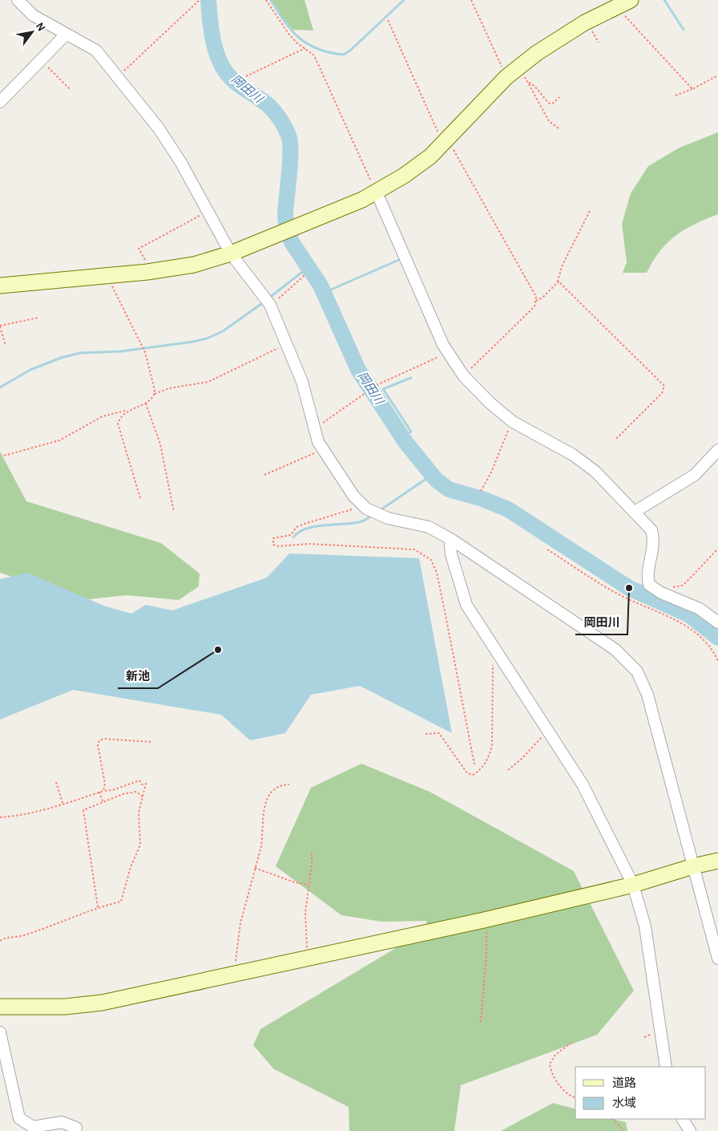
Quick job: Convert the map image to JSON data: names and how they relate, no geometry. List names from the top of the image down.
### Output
{
  "water": ["岡田川"],
  "places": ["岡田川", "新池"],
  "legend": ["道路", "水域"],
  "north": "top right"
}
